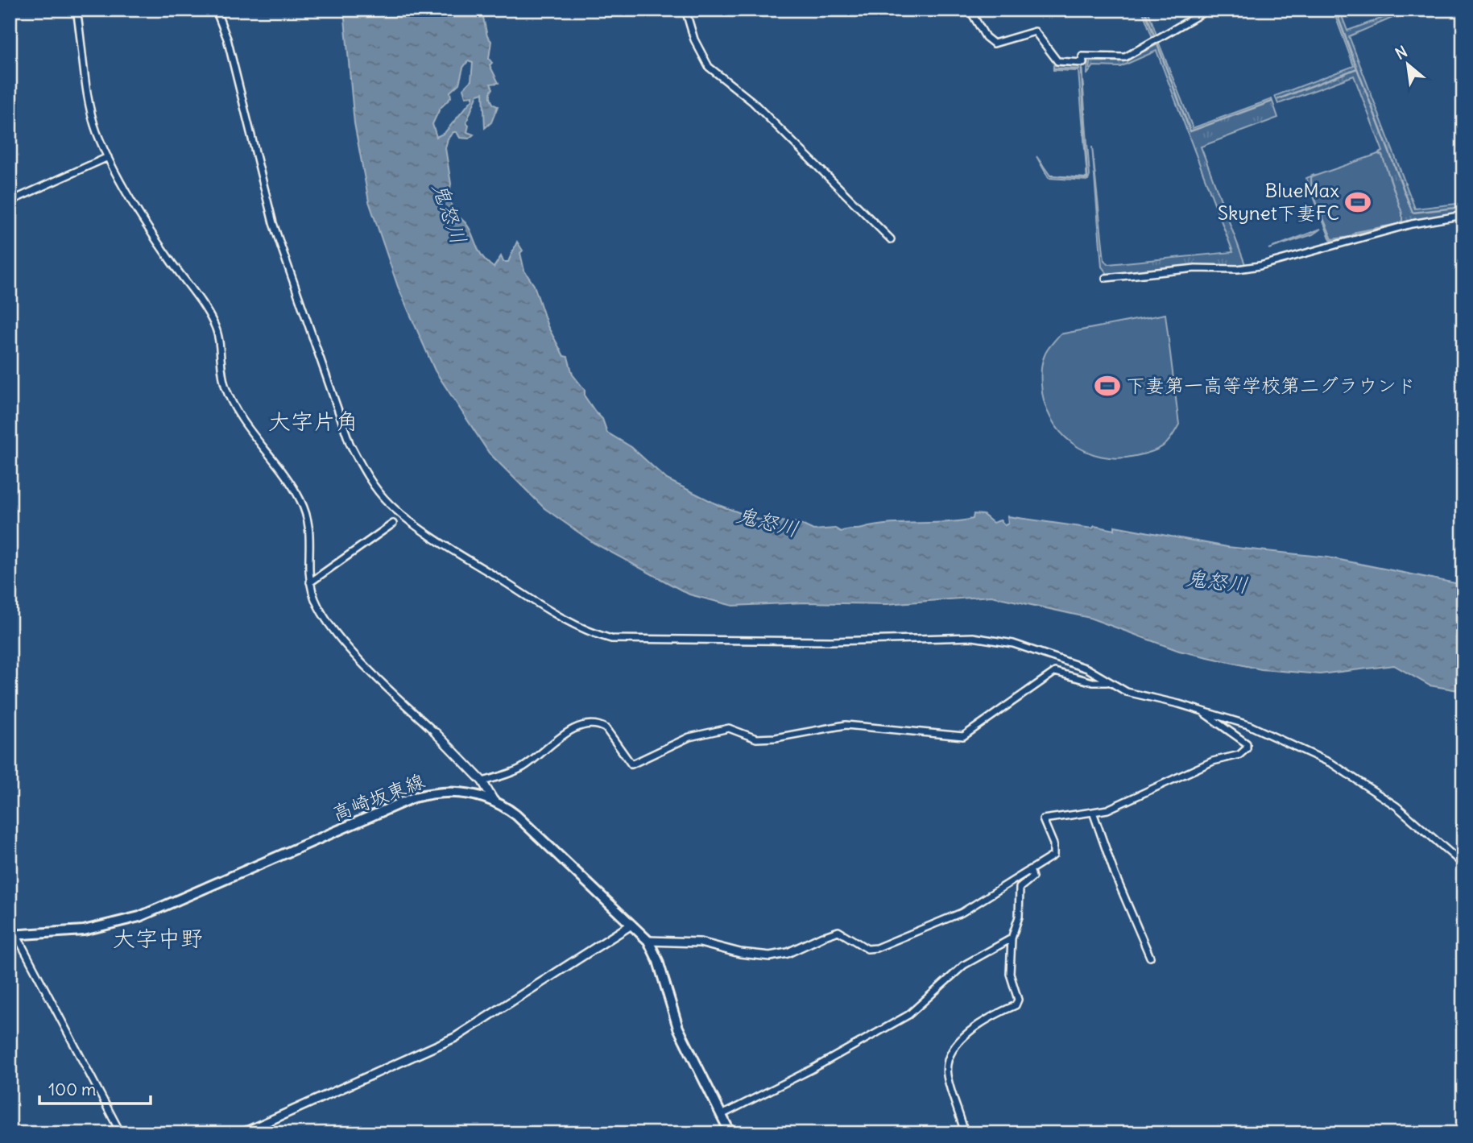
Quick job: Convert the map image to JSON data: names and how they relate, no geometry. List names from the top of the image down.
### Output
{
  "streets": {
    "main road": ["高崎坂東線"]
  },
  "districts": ["大字片角", "大字中野"],
  "water": ["鬼怒川"],
  "places": {
    "sports": ["BlueMax Skynet下妻FC", "下妻第一高等学校第二グラウンド"]
  },
  "scale_bar": "100 m",
  "north": "top left"
}
